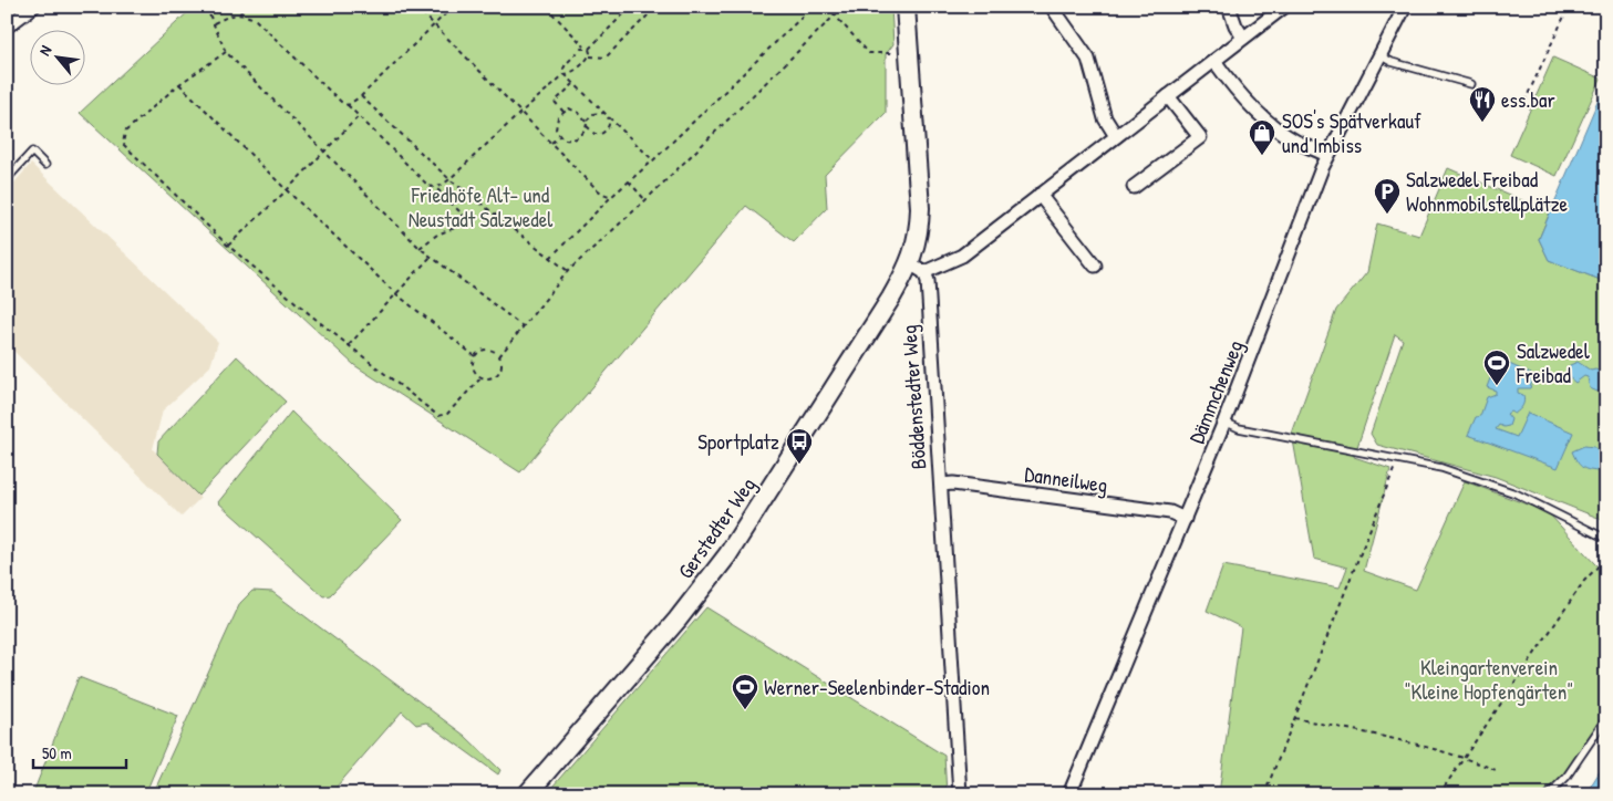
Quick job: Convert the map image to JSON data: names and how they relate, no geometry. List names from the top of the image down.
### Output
{
  "streets": {
    "street": [
      "Dämmchenweg",
      "Böddenstedter Weg",
      "Danneilweg",
      "Gerstedter Weg"
    ]
  },
  "crossings": [
    ["Dämmchenweg", "Danneilweg"],
    ["Böddenstedter Weg", "Danneilweg"],
    ["Böddenstedter Weg", "Gerstedter Weg"]
  ],
  "parks": ["Friedhöfe Alt- und Neustadt Salzwedel", "Kleingartenverein \"Kleine Hopfengärten\""],
  "places": {
    "restaurant": ["ess.bar"],
    "shop": ["SOS's Spätverkauf und Imbiss"],
    "parking": ["Salzwedel Freibad Wohnmobilstellplätze"],
    "sports": ["Salzwedel Freibad", "Werner-Seelenbinder-Stadion"],
    "bus stop": ["Sportplatz"]
  },
  "scale_bar": "50 m",
  "north": "top left"
}
